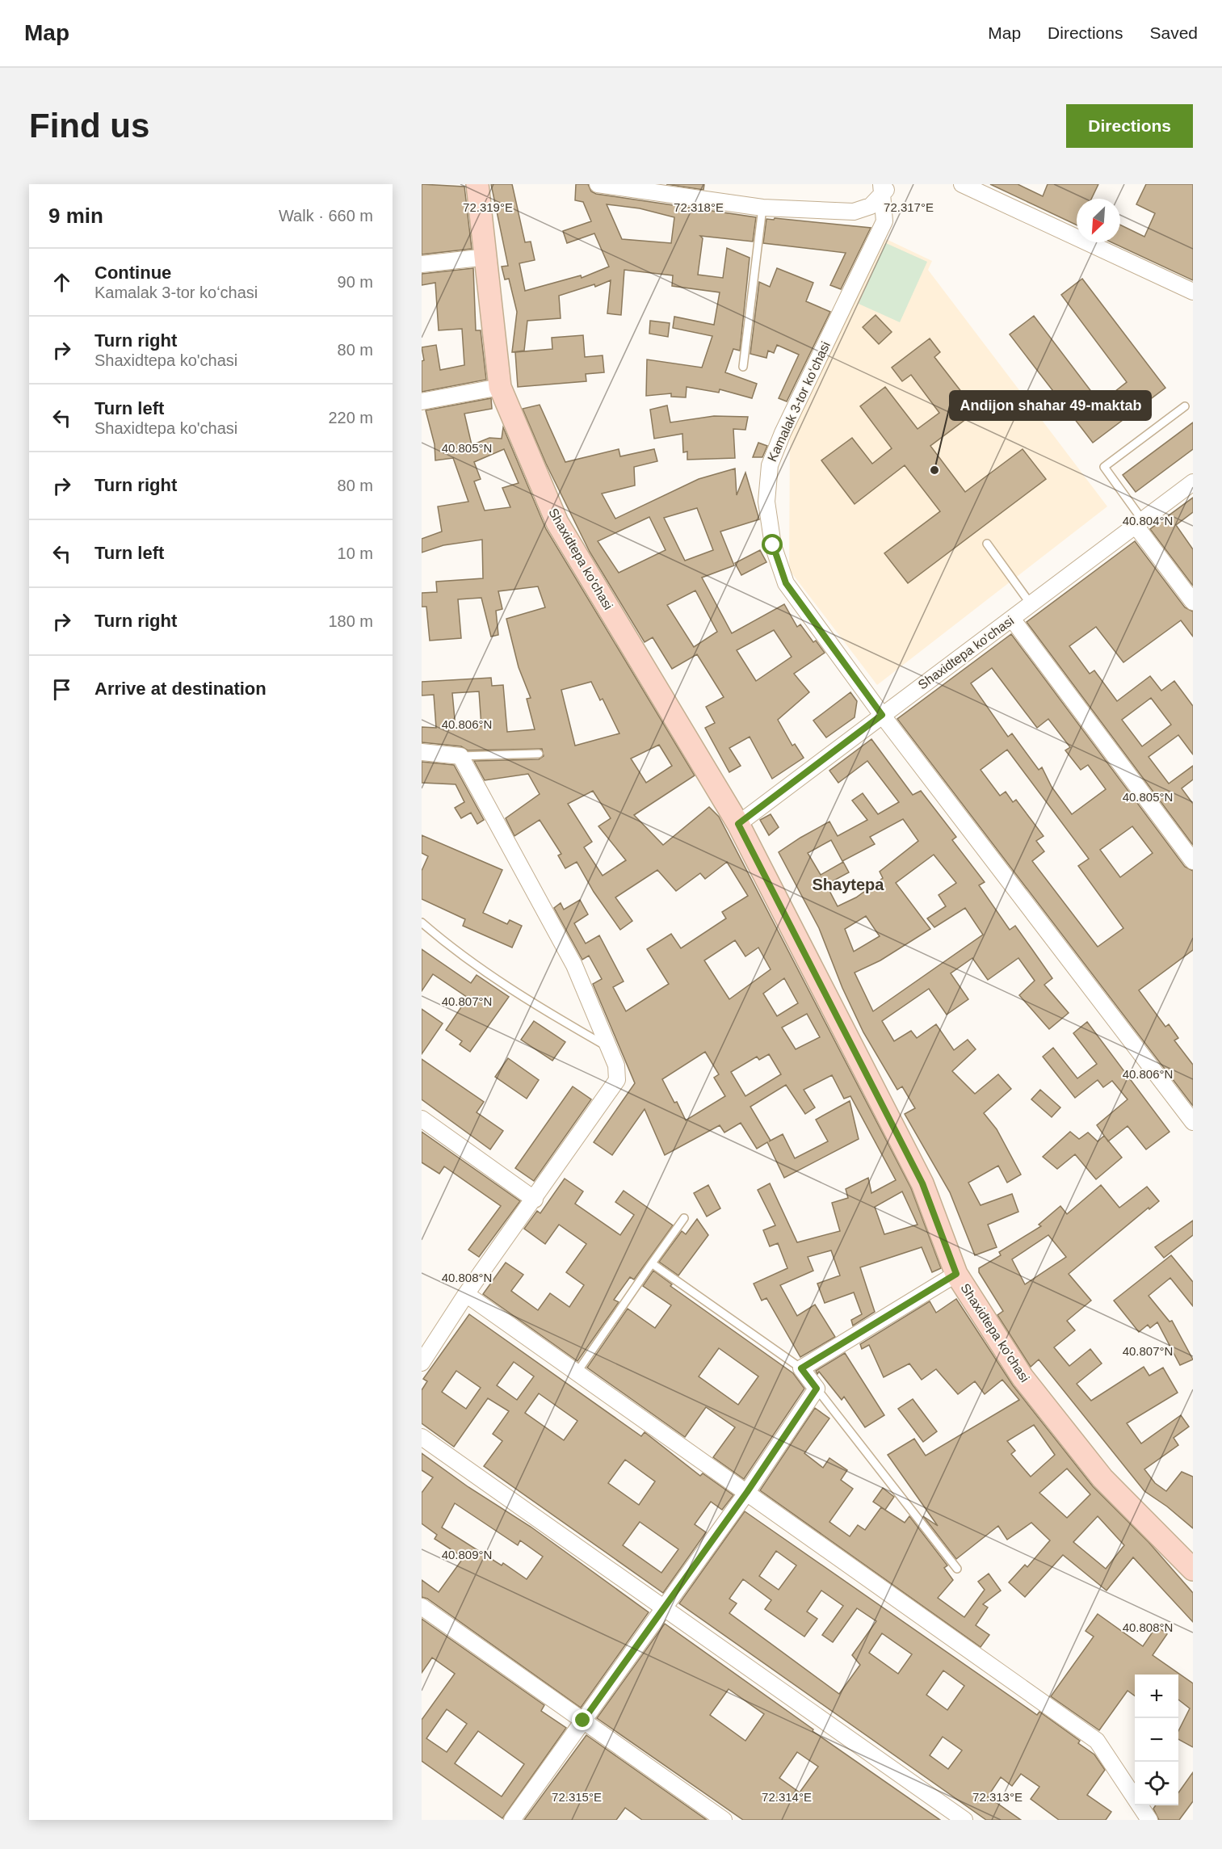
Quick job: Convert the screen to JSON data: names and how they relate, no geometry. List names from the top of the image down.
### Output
{
  "streets": {
    "street": ["Kamalak 3-tor koʻchasi", "Shaxidtepa ko'chasi"]
  },
  "crossings": [
    ["Kamalak 3-tor koʻchasi", "Shaxidtepa ko'chasi"]
  ],
  "districts": ["Shaytepa"],
  "places": ["Andijon shahar 49-maktab"],
  "north": "bottom left",
  "page": {
    "header": "Map",
    "nav": ["Map", "Directions", "Saved"],
    "buttons": "Directions",
    "title": "Find us",
    "heading": ["9 min", "Walk · 660 m"],
    "list": [
      ["Continue", "Kamalak 3-tor koʻchasi", "90 m"],
      ["Turn right", "Shaxidtepa ko'chasi", "80 m"],
      ["Turn left", "Shaxidtepa ko'chasi", "220 m"],
      ["Turn right", "80 m"],
      ["Turn left", "10 m"],
      ["Turn right", "180 m"],
      "Arrive at destination"
    ],
    "map_buttons": ["+", "−"]
  },
  "coordinates": [
    "72.319°E",
    "72.318°E",
    "72.317°E",
    "40.805°N",
    "40.804°N",
    "40.806°N",
    "40.807°N",
    "40.808°N",
    "40.809°N",
    "72.315°E",
    "72.314°E",
    "72.313°E"
  ]
}
